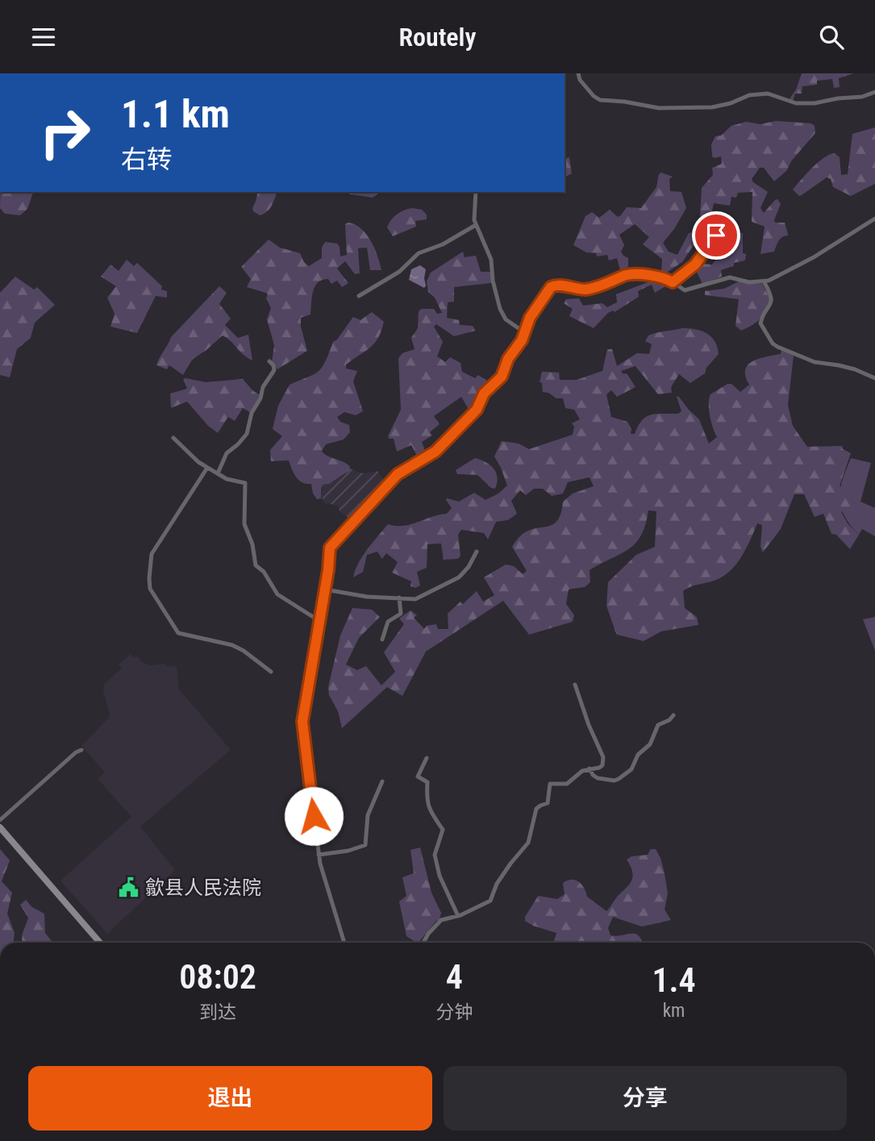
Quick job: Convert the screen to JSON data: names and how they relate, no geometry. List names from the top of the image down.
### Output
{
  "places": {
    "public building": ["歙县人民法院"]
  },
  "page": {
    "header": "Routely",
    "turn": ["1.1 km", "右转"],
    "eta": [
      "08:02",
      "到达",
      "4",
      "分钟",
      "1.4",
      "km"
    ],
    "buttons": ["退出", "分享"]
  }
}
